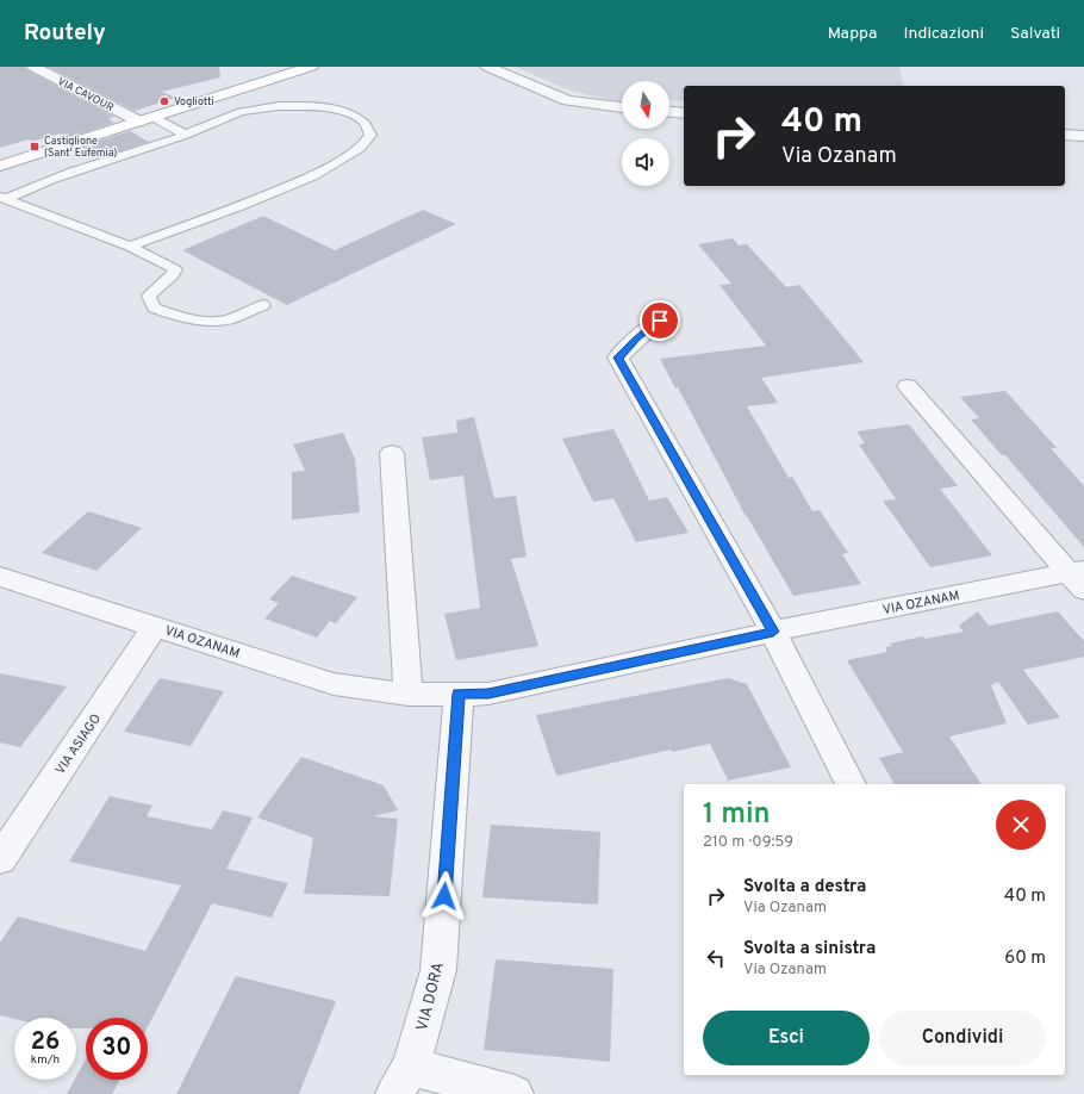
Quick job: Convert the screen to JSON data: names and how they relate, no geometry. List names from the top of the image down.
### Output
{
  "streets": {
    "street": [
      "VIA CAVOUR",
      "VIA OZANAM",
      "VIA ASIAGO",
      "VIA DORA"
    ]
  },
  "crossings": [
    ["VIA OZANAM", "VIA ASIAGO"],
    ["VIA OZANAM", "VIA DORA"]
  ],
  "places": {
    "other": ["Vogliotti"],
    "transit": ["Castiglione (Sant' Eufemia)"]
  },
  "north": "bottom",
  "page": {
    "header": "Routely",
    "nav": ["Mappa", "Indicazioni", "Salvati"],
    "turn": ["40 m", "Via Ozanam"],
    "heading": ["1 min", "210 m · 09:59"],
    "list": [
      {
        "name": "Svolta a destra",
        "note": "Via Ozanam",
        "value": "40 m"
      },
      {
        "name": "Svolta a sinistra",
        "note": "Via Ozanam",
        "value": "60 m"
      }
    ],
    "buttons": ["Esci", "Condividi"],
    "speed": "26 km/h",
    "limit": "30"
  }
}
